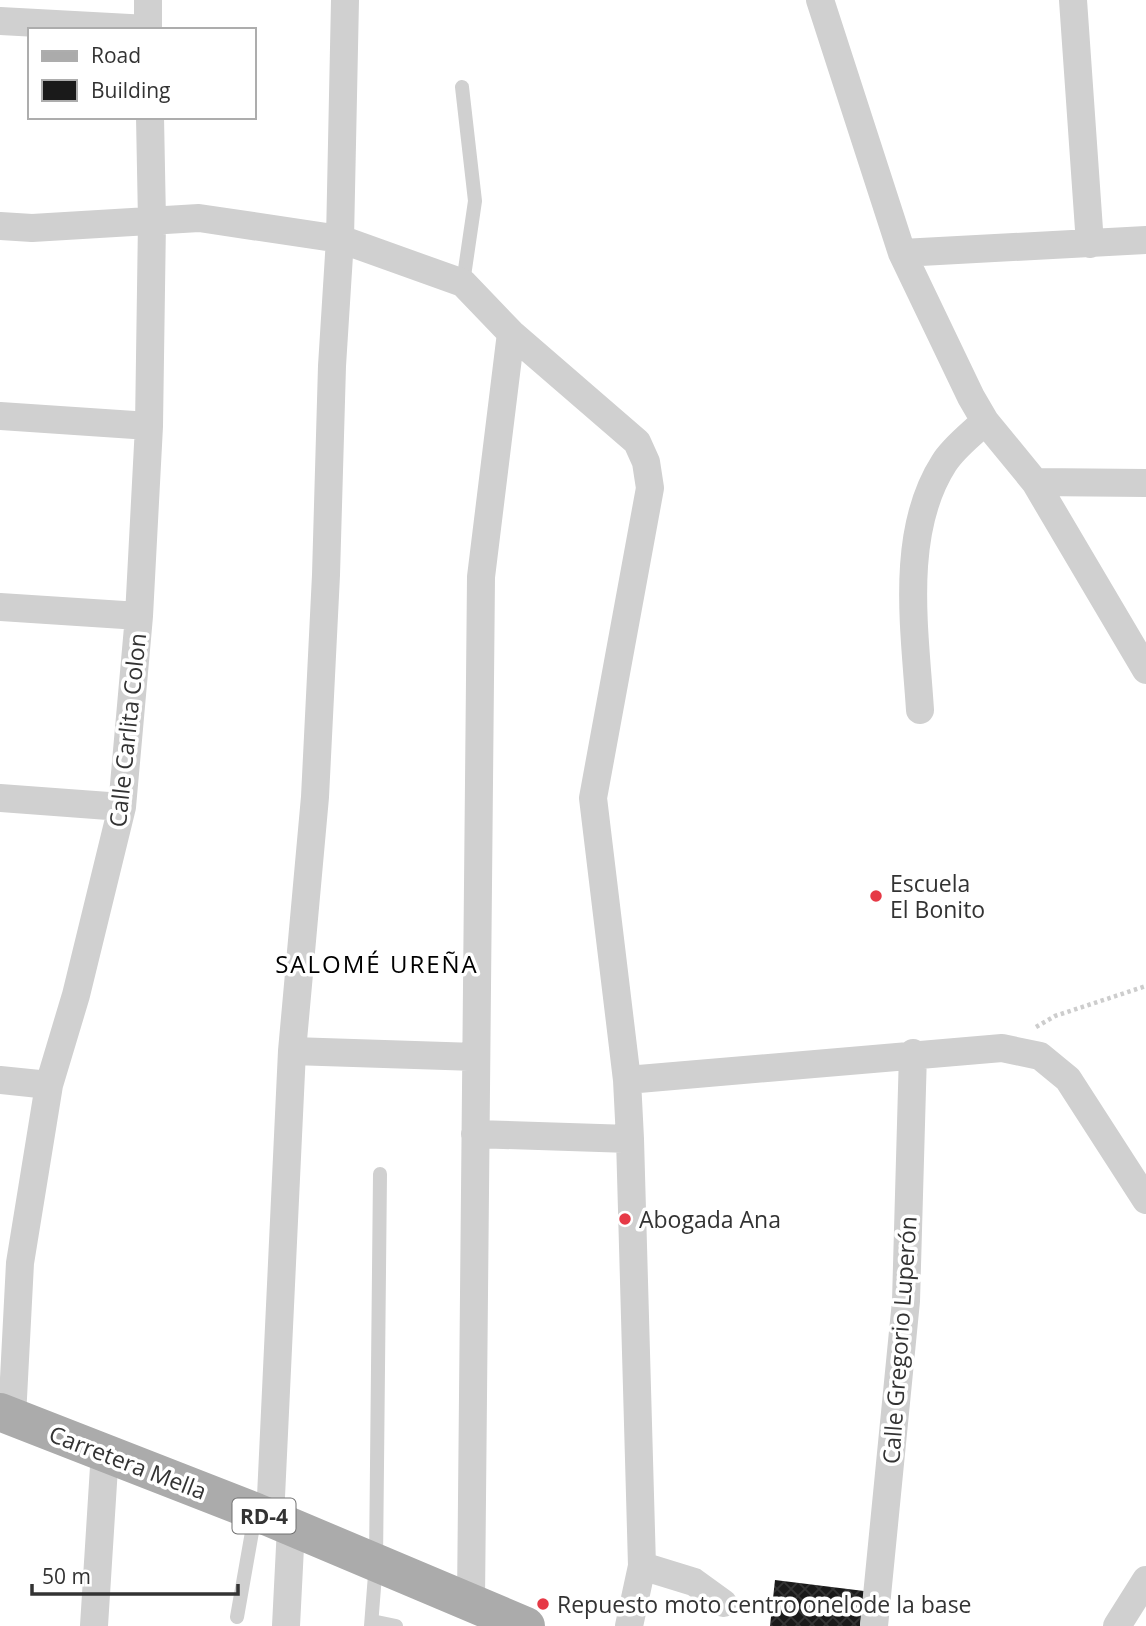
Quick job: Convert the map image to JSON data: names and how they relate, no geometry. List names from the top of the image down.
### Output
{
  "streets": {
    "main road": ["Carretera Mella", "RD-4"],
    "street": ["Calle Carlita Colon", "Calle Gregorio Luperón"]
  },
  "crossings": [
    ["Calle Carlita Colon", "Carretera Mella"]
  ],
  "districts": ["SALOMÉ UREÑA"],
  "places": ["Escuela El Bonito", "Abogada Ana", "Repuesto moto centro onelode la base"],
  "legend": ["Road", "Building"],
  "scale_bar": "50 m"
}
